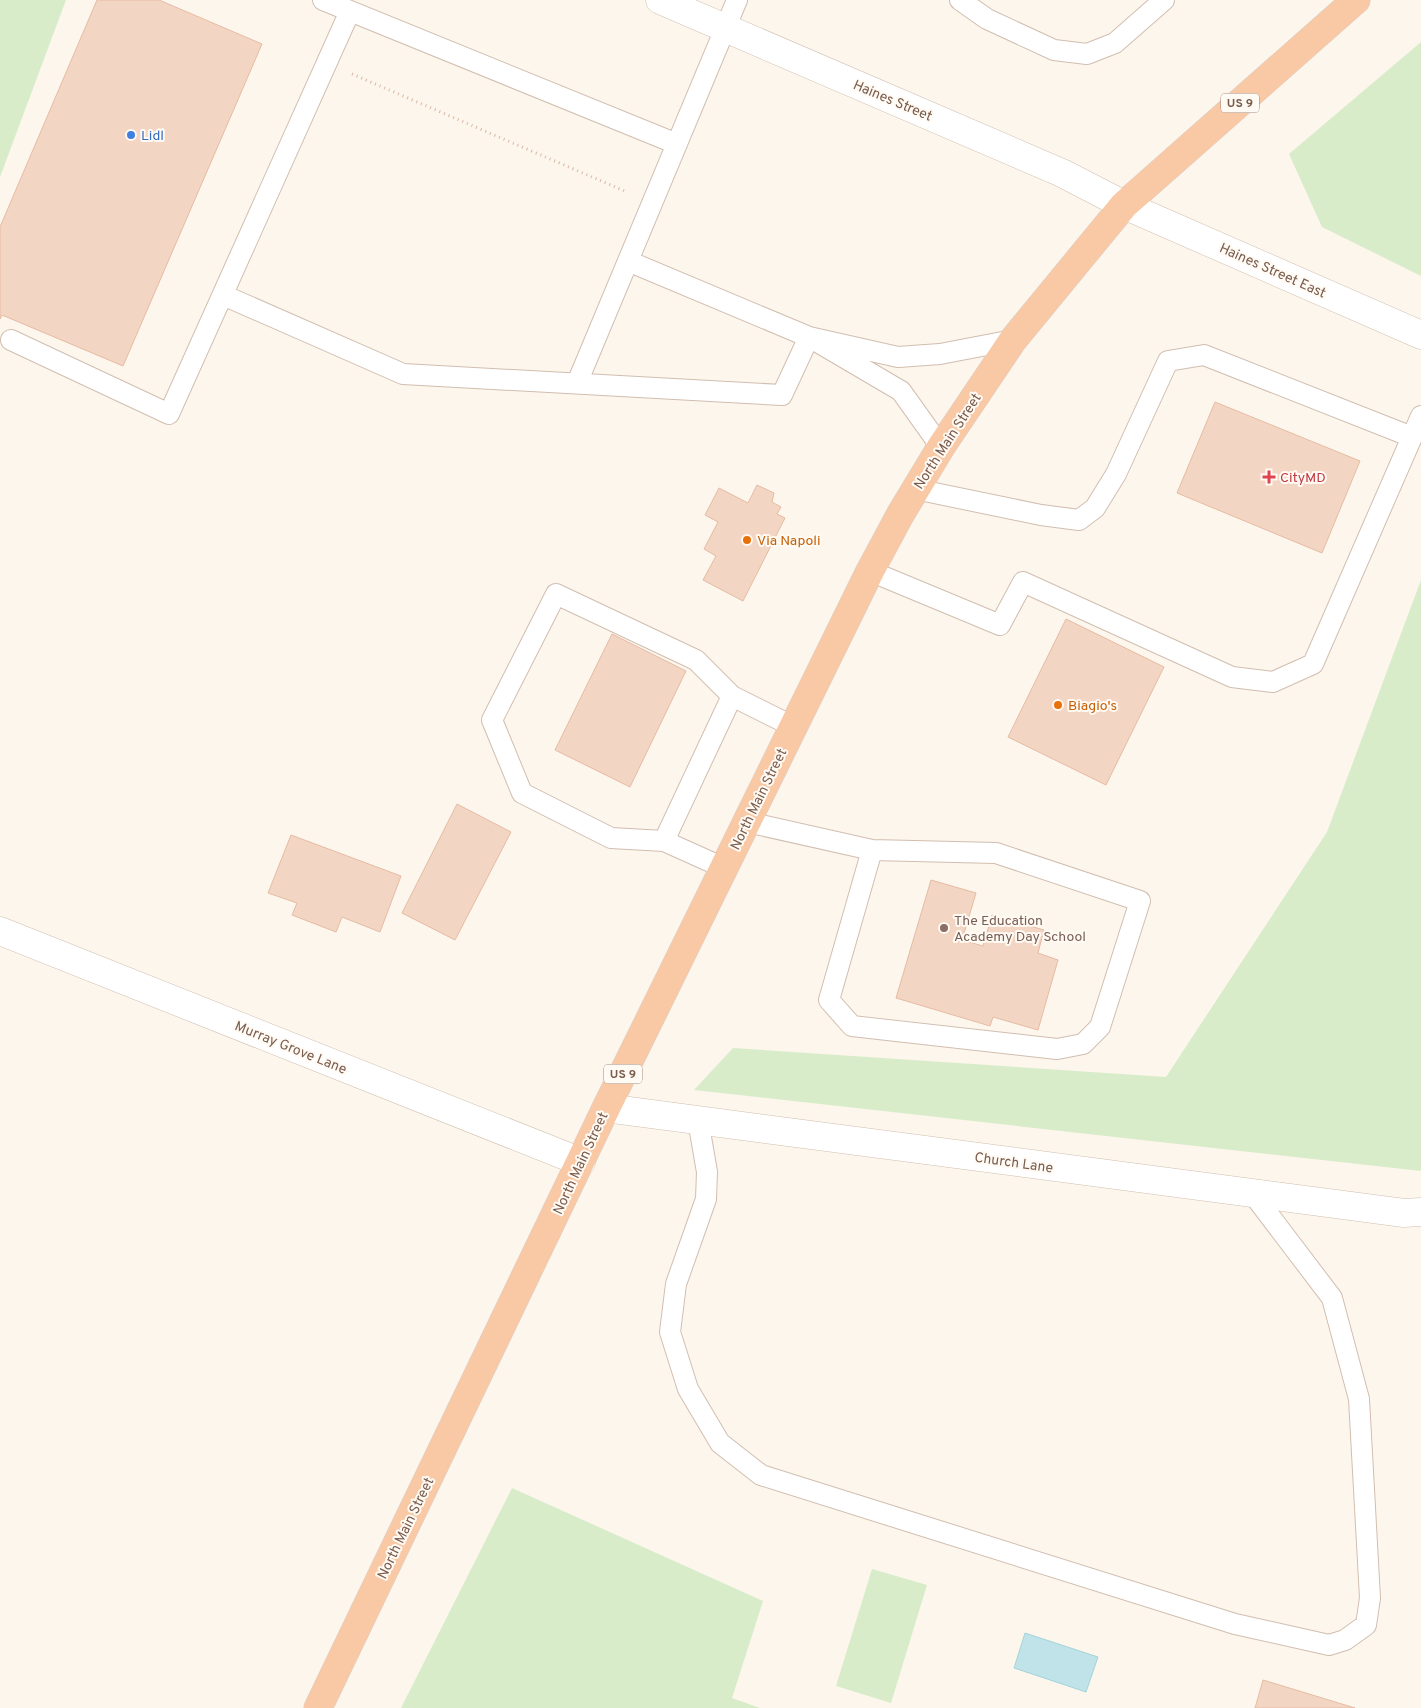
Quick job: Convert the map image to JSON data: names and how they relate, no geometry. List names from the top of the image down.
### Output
{
  "streets": {
    "highway": ["US 9", "North Main Street"],
    "street": [
      "Haines Street",
      "Haines Street East",
      "Murray Grove Lane",
      "Church Lane"
    ]
  },
  "crossings": [
    ["Haines Street", "Haines Street East"],
    ["Haines Street", "North Main Street"],
    ["Haines Street East", "North Main Street"],
    ["North Main Street", "Murray Grove Lane"],
    ["North Main Street", "Church Lane"]
  ],
  "places": {
    "other": [
      "Lidl",
      "Via Napoli",
      "Biagio's",
      "The Education Academy Day School"
    ],
    "health": ["CityMD"]
  }
}
